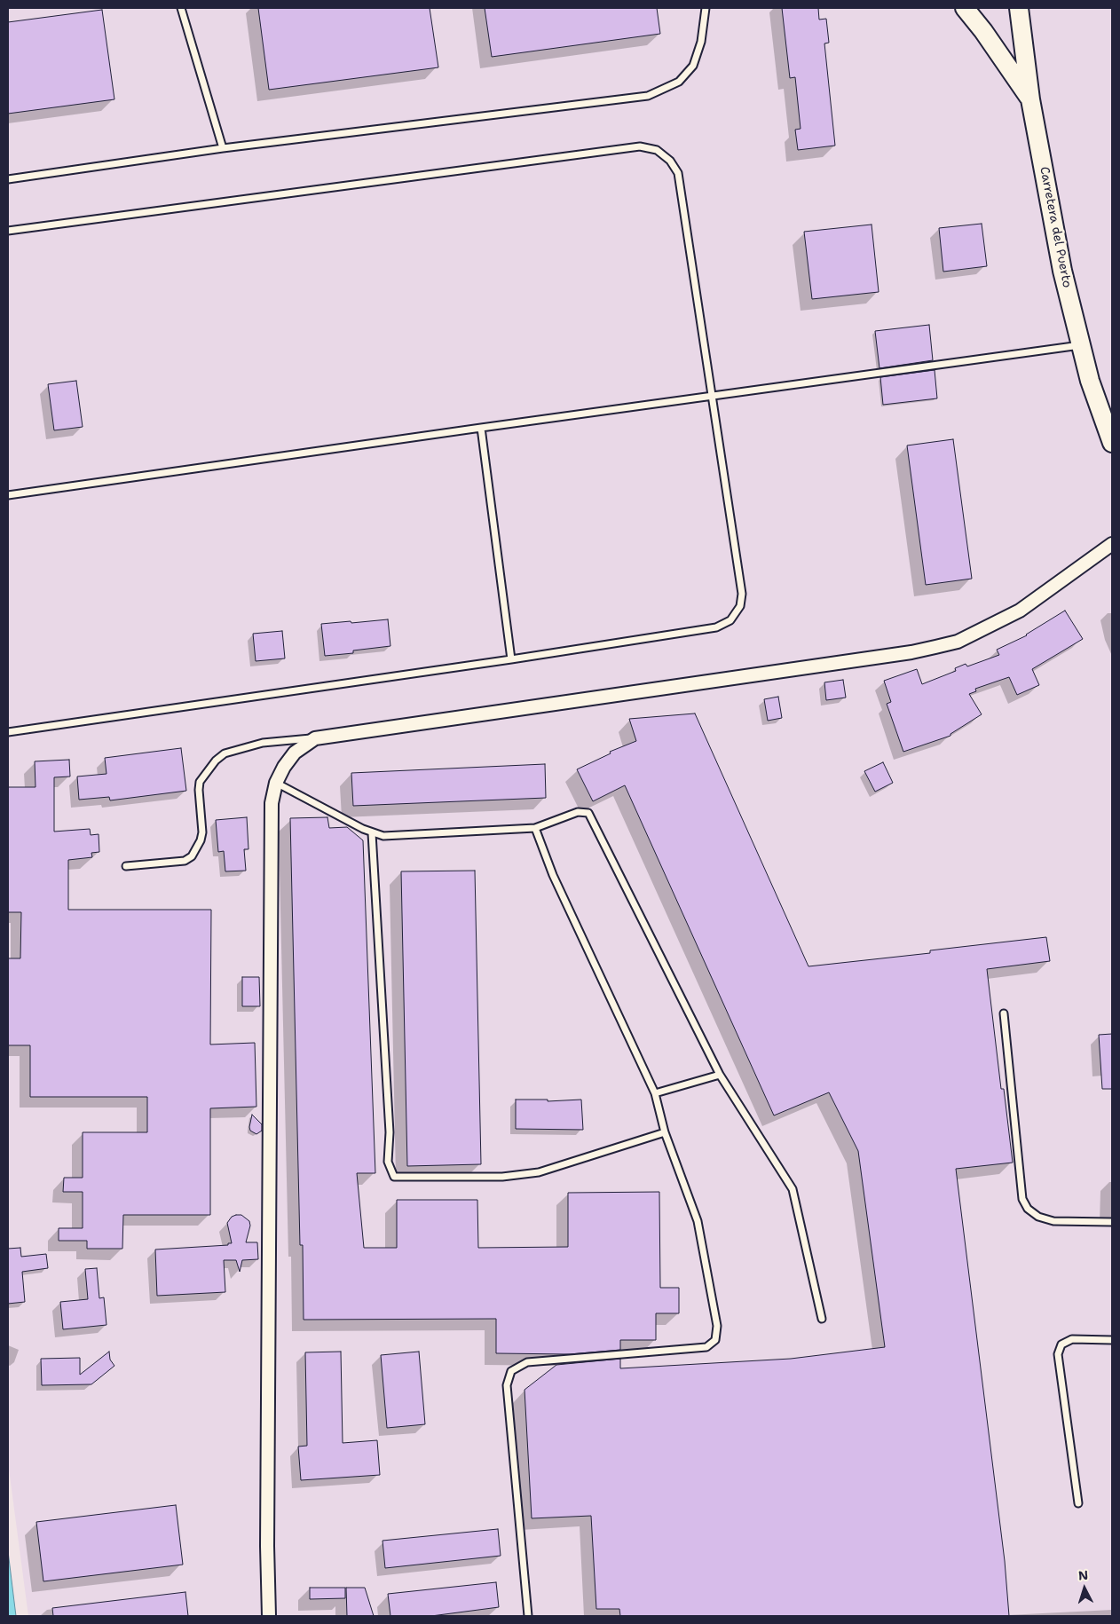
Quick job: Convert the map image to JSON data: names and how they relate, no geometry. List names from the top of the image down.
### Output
{
  "streets": {
    "main road": ["Carretera del Puerto"]
  },
  "north": "top"
}
